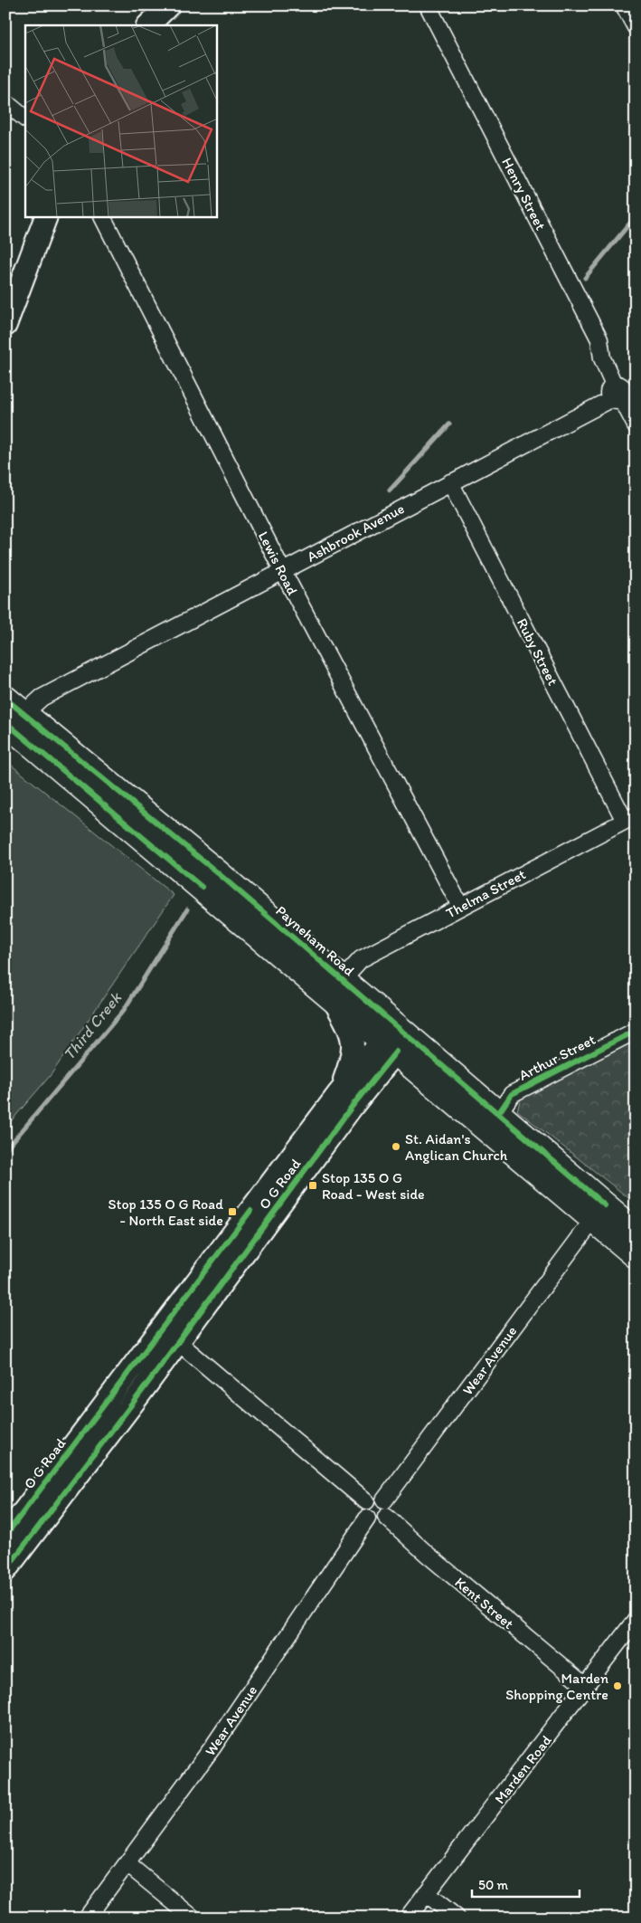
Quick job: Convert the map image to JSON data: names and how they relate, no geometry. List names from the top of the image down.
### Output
{
  "streets": {
    "main road": ["Payneham Road", "O G Road"],
    "street": [
      "Henry Street",
      "Ashbrook Avenue",
      "Lewis Road",
      "Ruby Street",
      "Thelma Street",
      "Arthur Street",
      "Wear Avenue",
      "Kent Street",
      "Marden Road"
    ]
  },
  "crossings": [
    ["Henry Street", "Ashbrook Avenue"],
    ["Ashbrook Avenue", "Lewis Road"],
    ["Ashbrook Avenue", "Ruby Street"],
    ["Ashbrook Avenue", "Payneham Road"],
    ["Lewis Road", "Thelma Street"],
    ["Ruby Street", "Thelma Street"],
    ["Thelma Street", "Payneham Road"],
    ["Payneham Road", "Arthur Street"],
    ["Payneham Road", "O G Road"],
    ["Payneham Road", "Wear Avenue"],
    ["Wear Avenue", "Kent Street"],
    ["Kent Street", "Marden Road"]
  ],
  "water": ["Third Creek"],
  "places": {
    "other": ["St. Aidan's Anglican Church", "Marden Shopping Centre"],
    "transit": ["Stop 135 O G Road - West side", "Stop 135 O G Road - North East side"]
  },
  "scale_bar": "50 m"
}
